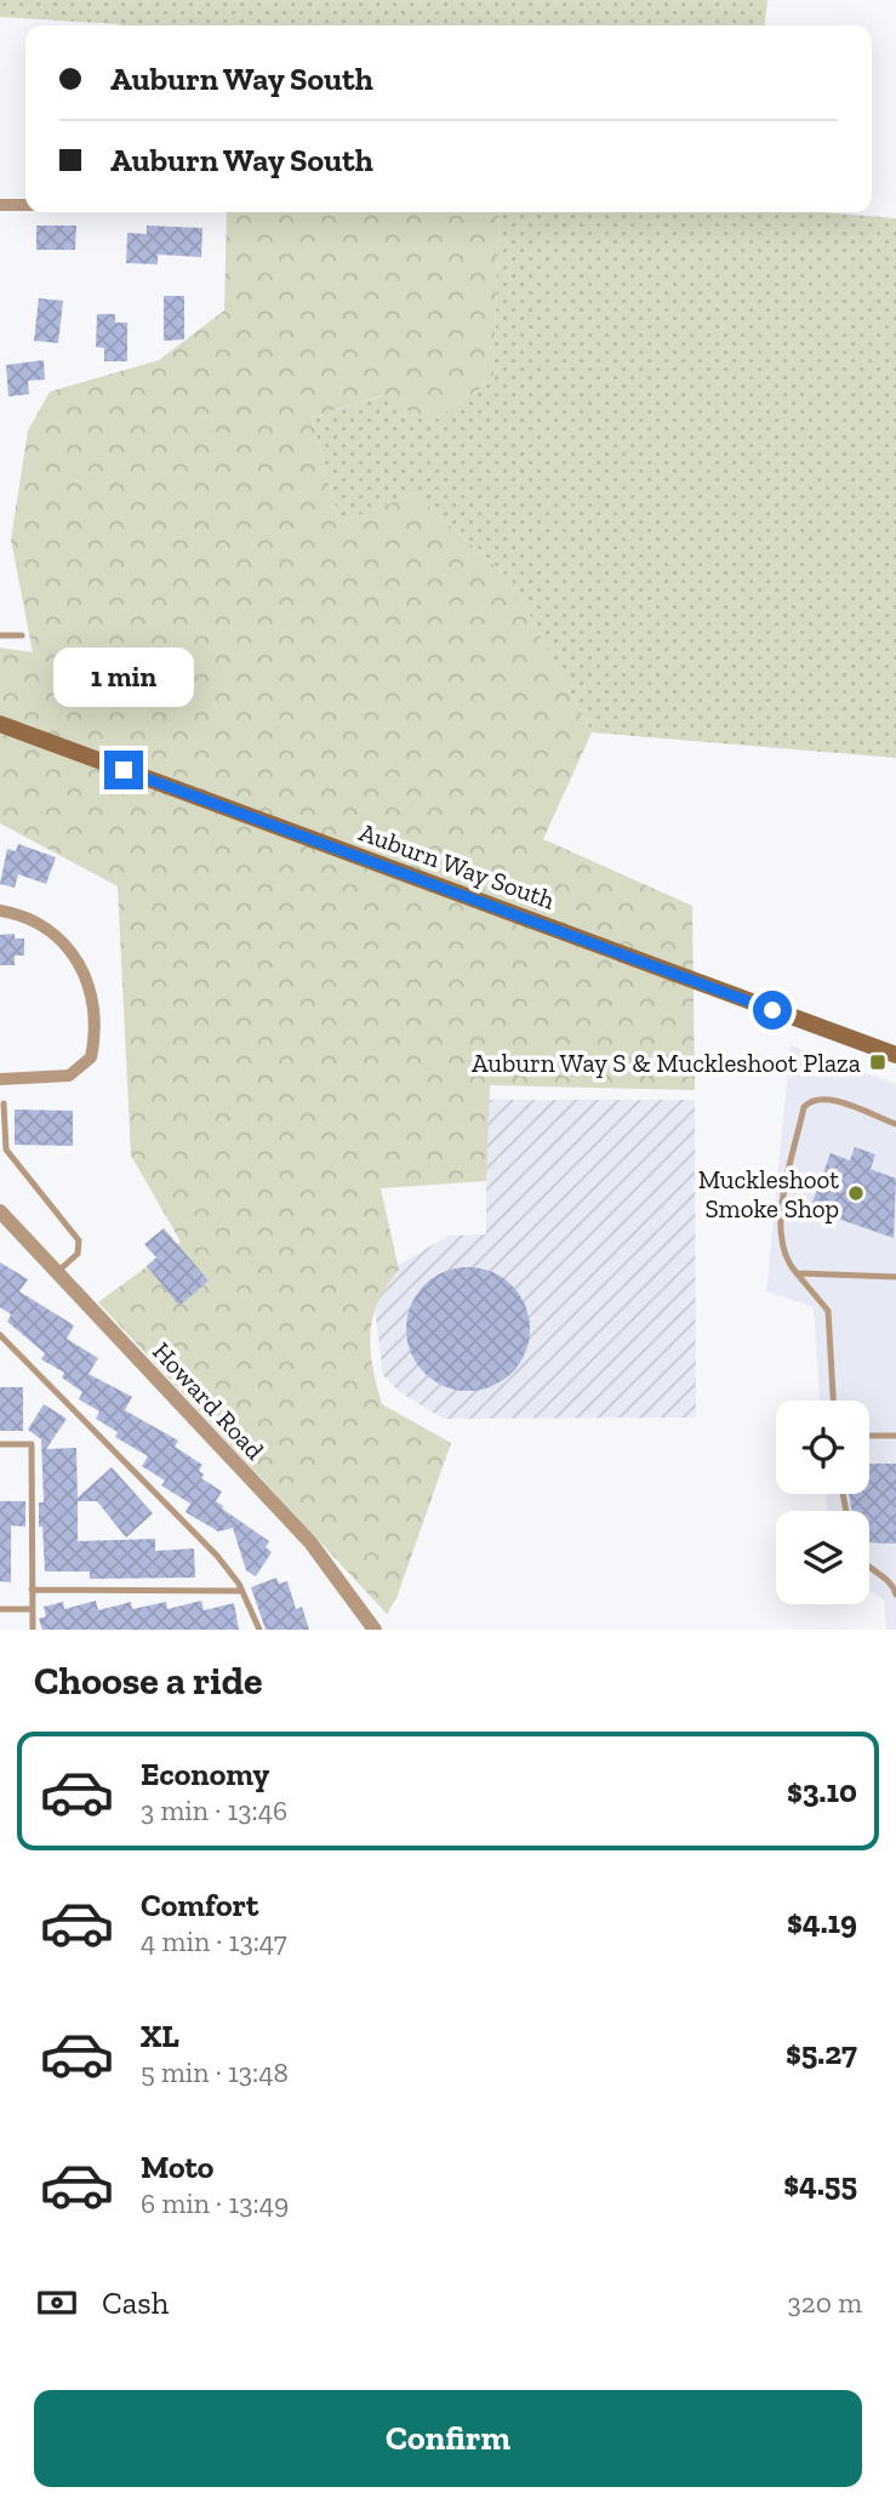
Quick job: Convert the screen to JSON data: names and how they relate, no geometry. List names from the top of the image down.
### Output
{
  "streets": {
    "main road": ["Auburn Way South"],
    "street": ["Howard Road"]
  },
  "places": {
    "transit": ["Auburn Way S & Muckleshoot Plaza"],
    "other": ["Muckleshoot Smoke Shop"]
  },
  "page": {
    "banner": ["Auburn Way South", "Auburn Way South"],
    "bubble": "1 min",
    "heading": "Choose a ride",
    "list": [
      {
        "name": "Economy",
        "note": "3 min · 13:46",
        "value": "$3.10"
      },
      {
        "name": "Comfort",
        "note": "4 min · 13:47",
        "value": "$4.19"
      },
      {
        "name": "XL",
        "note": "5 min · 13:48",
        "value": "$5.27"
      },
      {
        "name": "Moto",
        "note": "6 min · 13:49",
        "value": "$4.55"
      }
    ],
    "pay": ["Cash", "320 m"],
    "buttons": "Confirm"
  }
}
